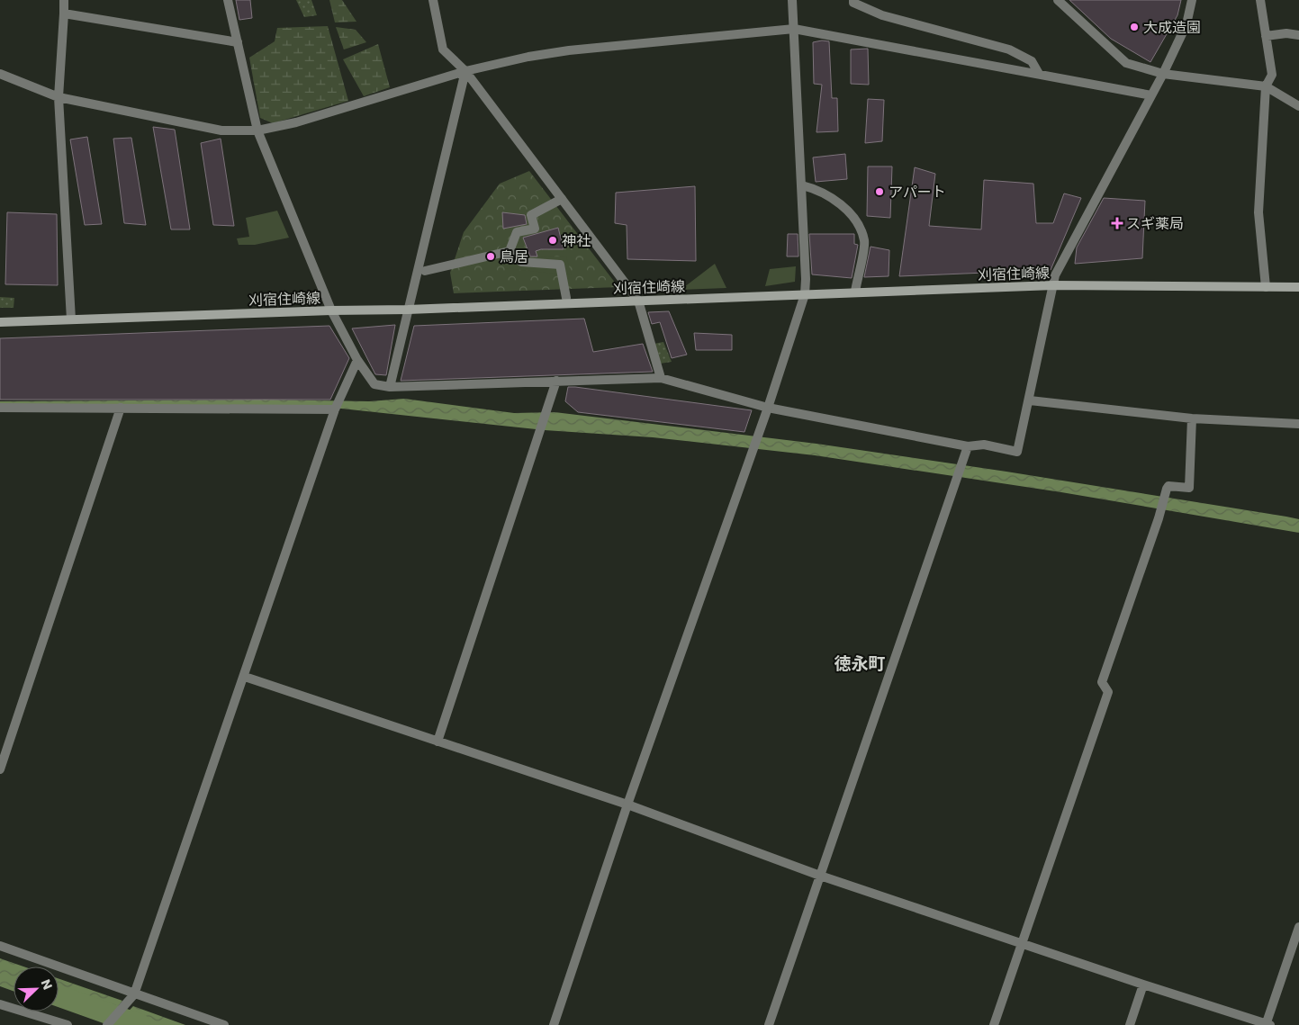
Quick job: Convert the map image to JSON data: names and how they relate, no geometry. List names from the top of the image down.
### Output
{
  "streets": {
    "main road": ["刈宿住崎線"]
  },
  "districts": ["徳永町"],
  "places": {
    "other": [
      "大成造園",
      "アパート",
      "神社",
      "鳥居"
    ],
    "health": ["スギ薬局"]
  },
  "north": "top right"
}
